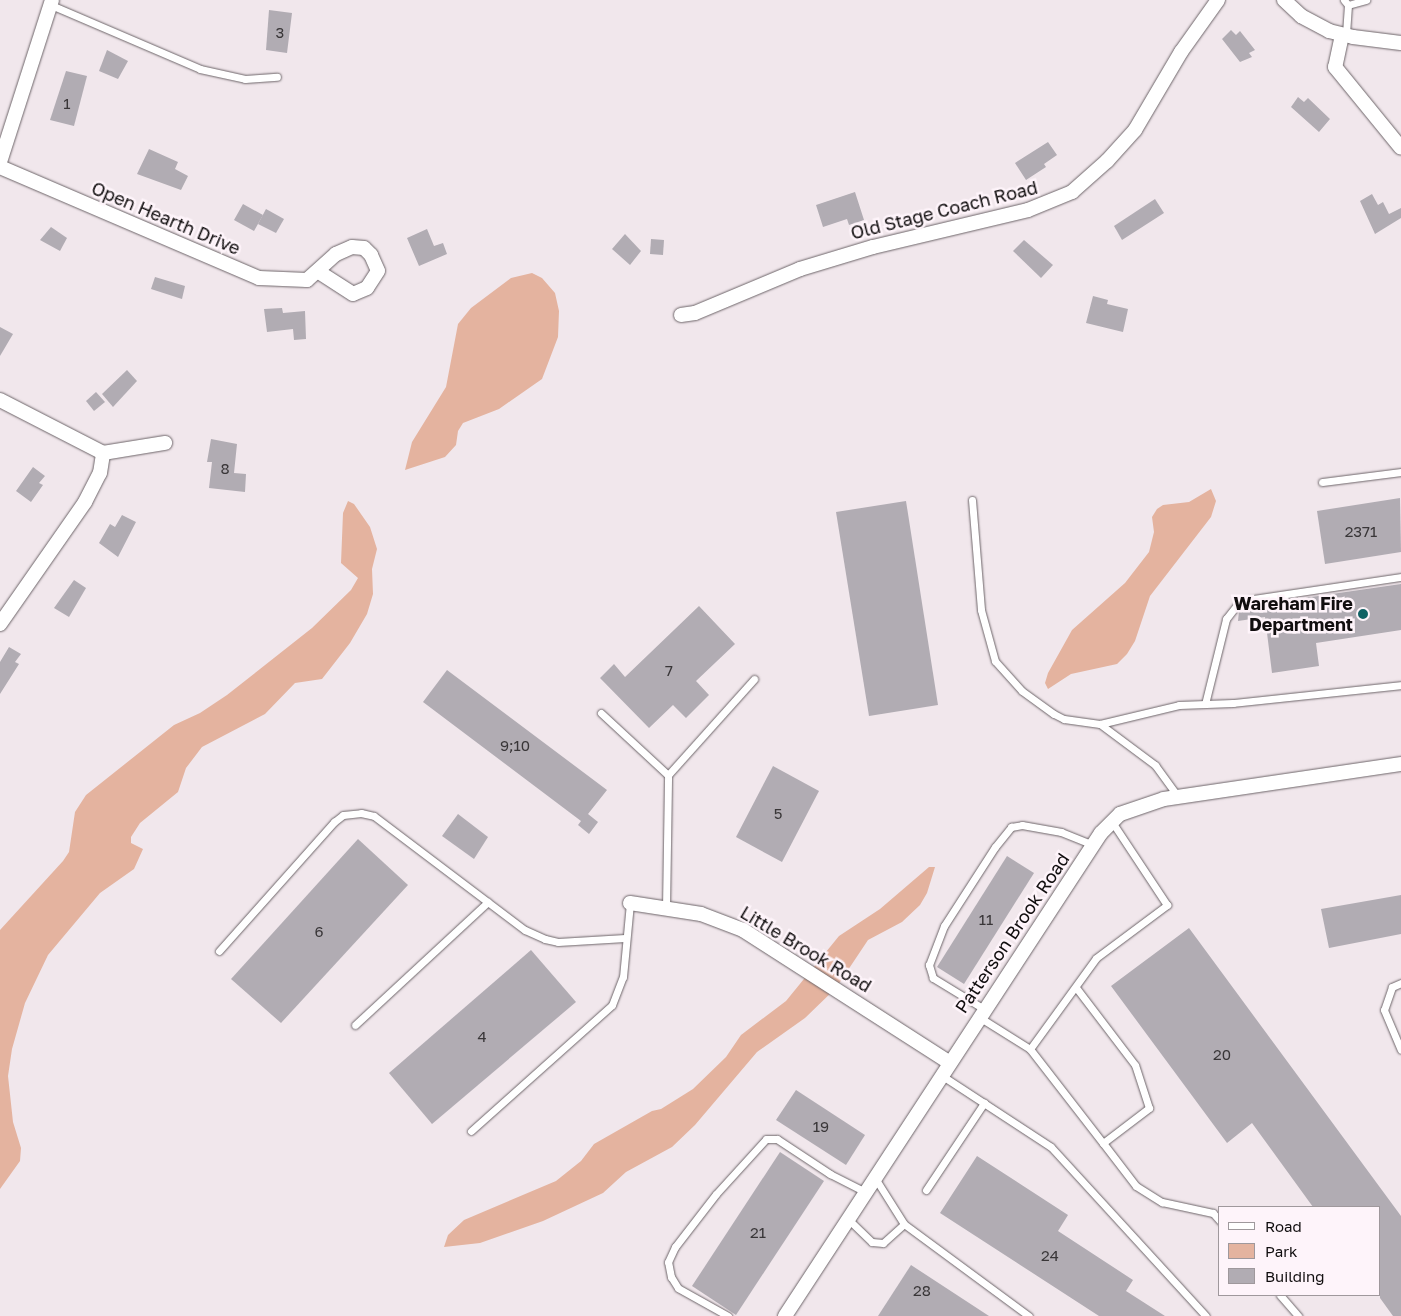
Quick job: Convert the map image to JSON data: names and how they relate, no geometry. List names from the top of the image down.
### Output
{
  "streets": {
    "street": [
      "Old Stage Coach Road",
      "Open Hearth Drive",
      "Patterson Brook Road",
      "Little Brook Road"
    ]
  },
  "crossings": [
    ["Patterson Brook Road", "Little Brook Road"]
  ],
  "places": ["Wareham Fire Department"],
  "house_numbers": [
    "3",
    "1",
    "8",
    "2371",
    "7",
    "9;10",
    "5",
    "11",
    "6",
    "4",
    "20",
    "19",
    "21",
    "24",
    "28"
  ],
  "legend": ["Road", "Park", "Building"]
}
